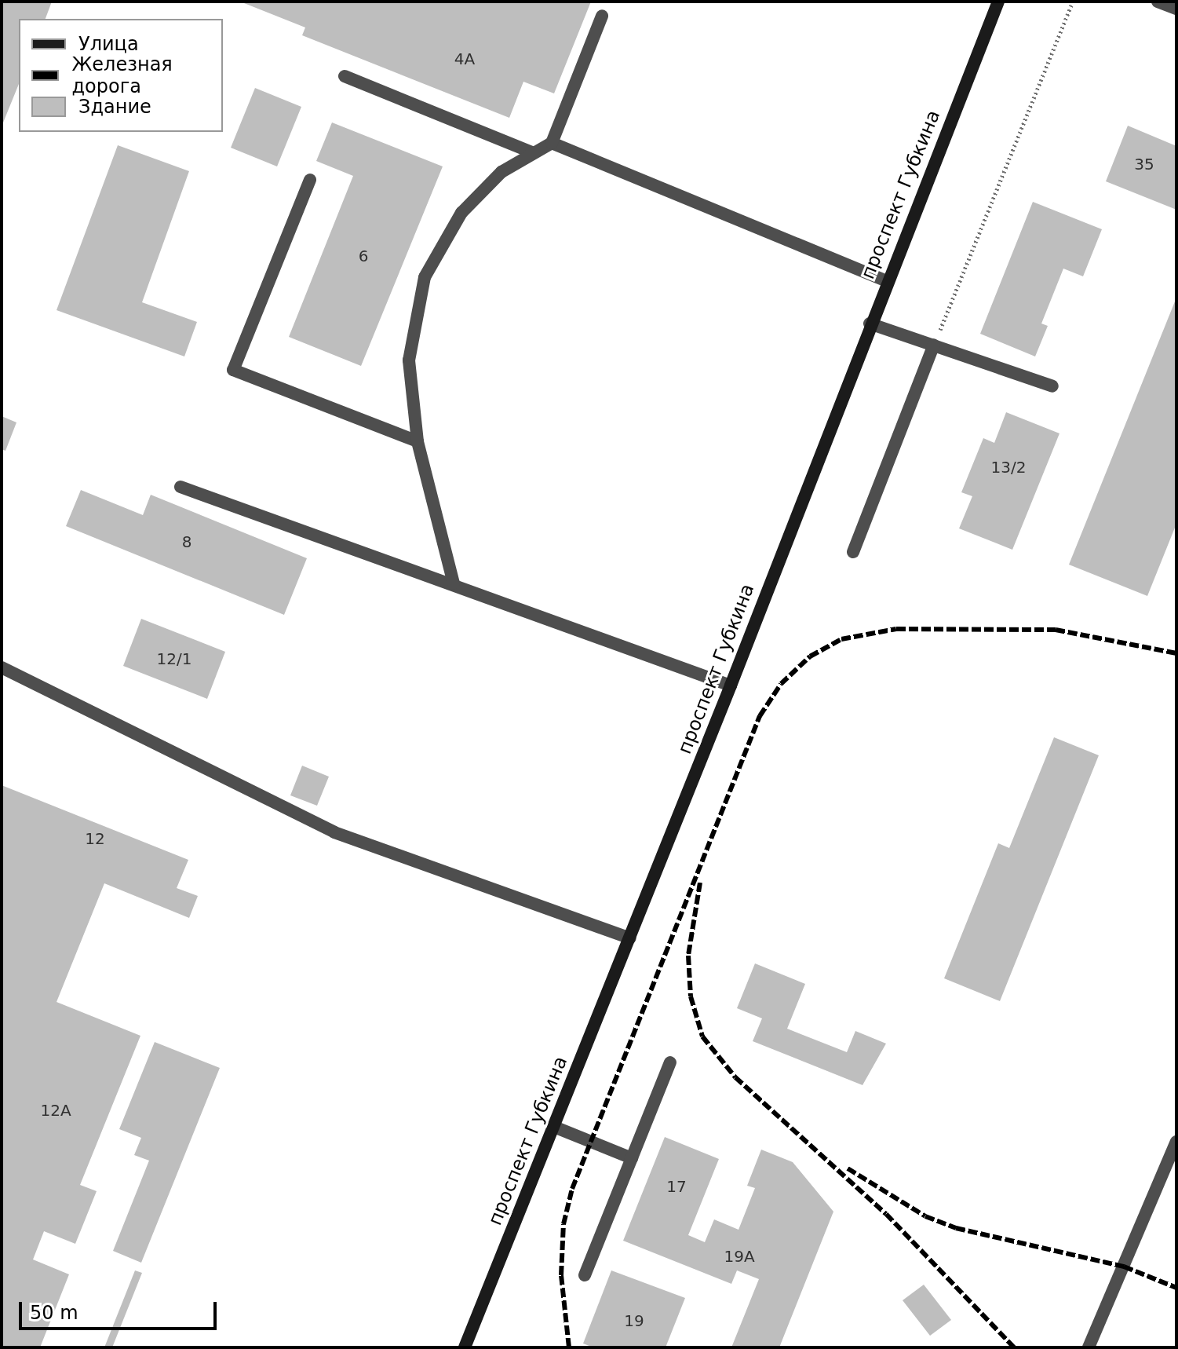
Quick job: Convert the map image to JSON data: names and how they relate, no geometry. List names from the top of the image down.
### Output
{
  "streets": {
    "main road": ["проспект Губкина"]
  },
  "house_numbers": [
    "4А",
    "35",
    "6",
    "13/2",
    "8",
    "12/1",
    "12",
    "12А",
    "17",
    "19А",
    "19"
  ],
  "legend": ["Улица", "Железная дорога", "Здание"],
  "scale_bar": "50 m"
}
